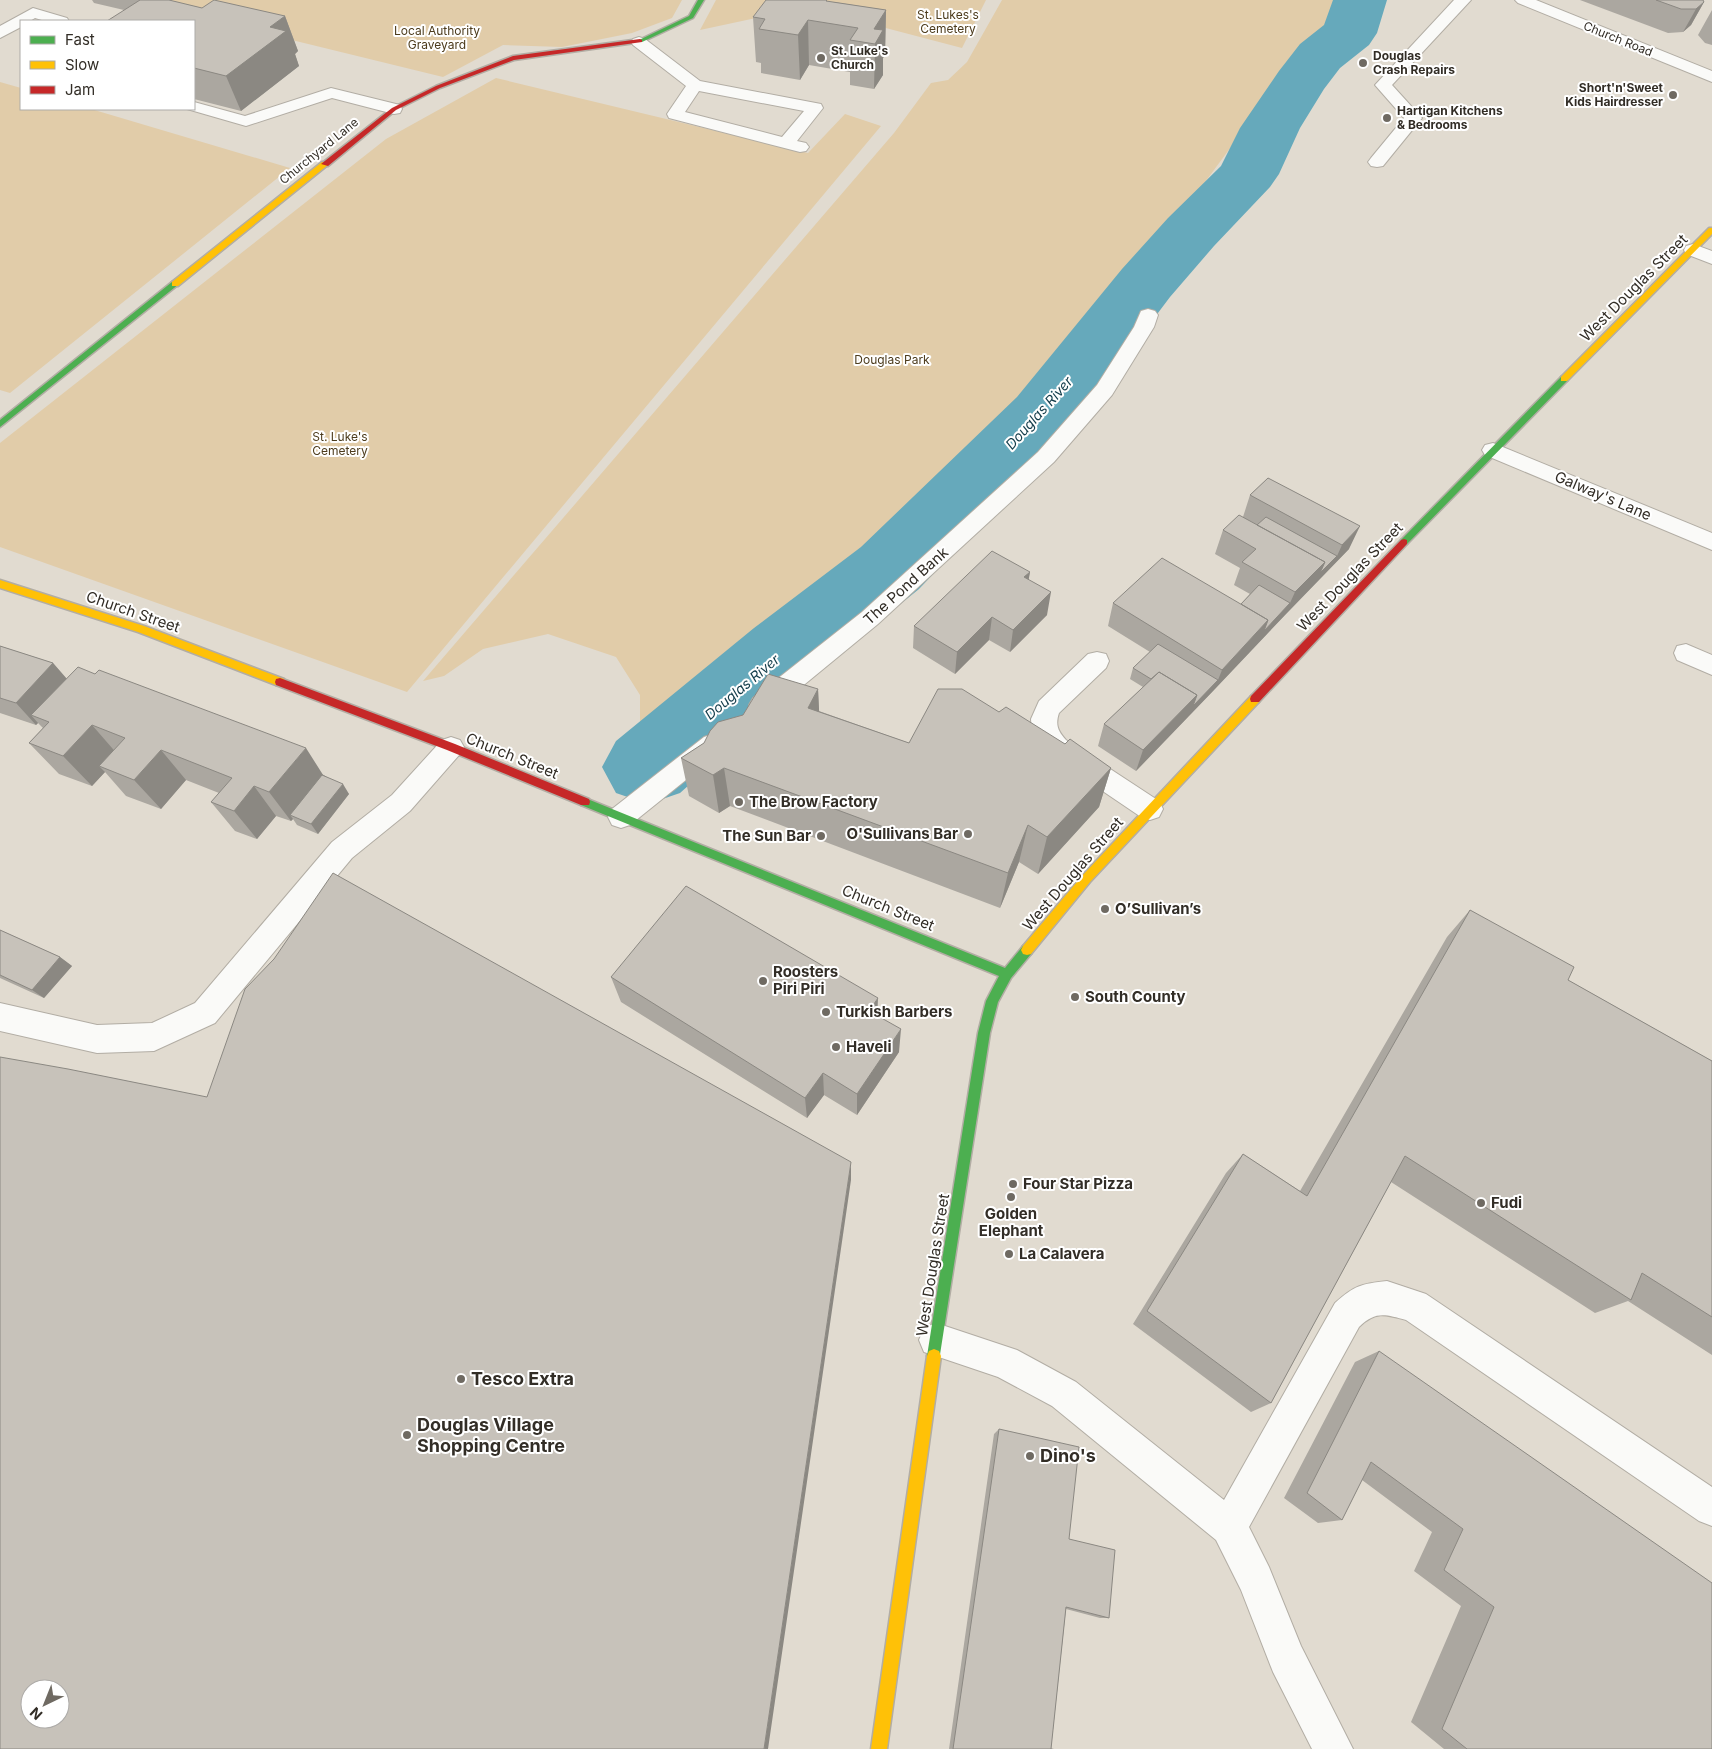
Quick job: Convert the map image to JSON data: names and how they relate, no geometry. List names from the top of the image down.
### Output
{
  "streets": {
    "street": [
      "Church Road",
      "Churchyard Lane",
      "West Douglas Street",
      "Galway's Lane",
      "The Pond Bank",
      "Church Street"
    ]
  },
  "crossings": [
    ["West Douglas Street", "Galway's Lane"],
    ["West Douglas Street", "Church Street"],
    ["The Pond Bank", "Church Street"]
  ],
  "water": ["Douglas River"],
  "parks": [
    "St. Lukes's Cemetery",
    "Local Authority Graveyard",
    "Douglas Park",
    "St. Luke's Cemetery"
  ],
  "places": [
    "St. Luke's Church",
    "Douglas Crash Repairs",
    "Short'n'Sweet Kids Hairdresser",
    "Hartigan Kitchens & Bedrooms",
    "The Brow Factory",
    "O'Sullivans Bar",
    "The Sun Bar",
    "O’Sullivan’s",
    "Roosters Piri Piri",
    "South County",
    "Turkish Barbers",
    "Haveli",
    "Four Star Pizza",
    "Golden Elephant",
    "Fudi",
    "La Calavera",
    "Tesco Extra",
    "Douglas Village Shopping Centre",
    "Dino's"
  ],
  "legend": ["Fast", "Slow", "Jam"],
  "north": "bottom left"
}
